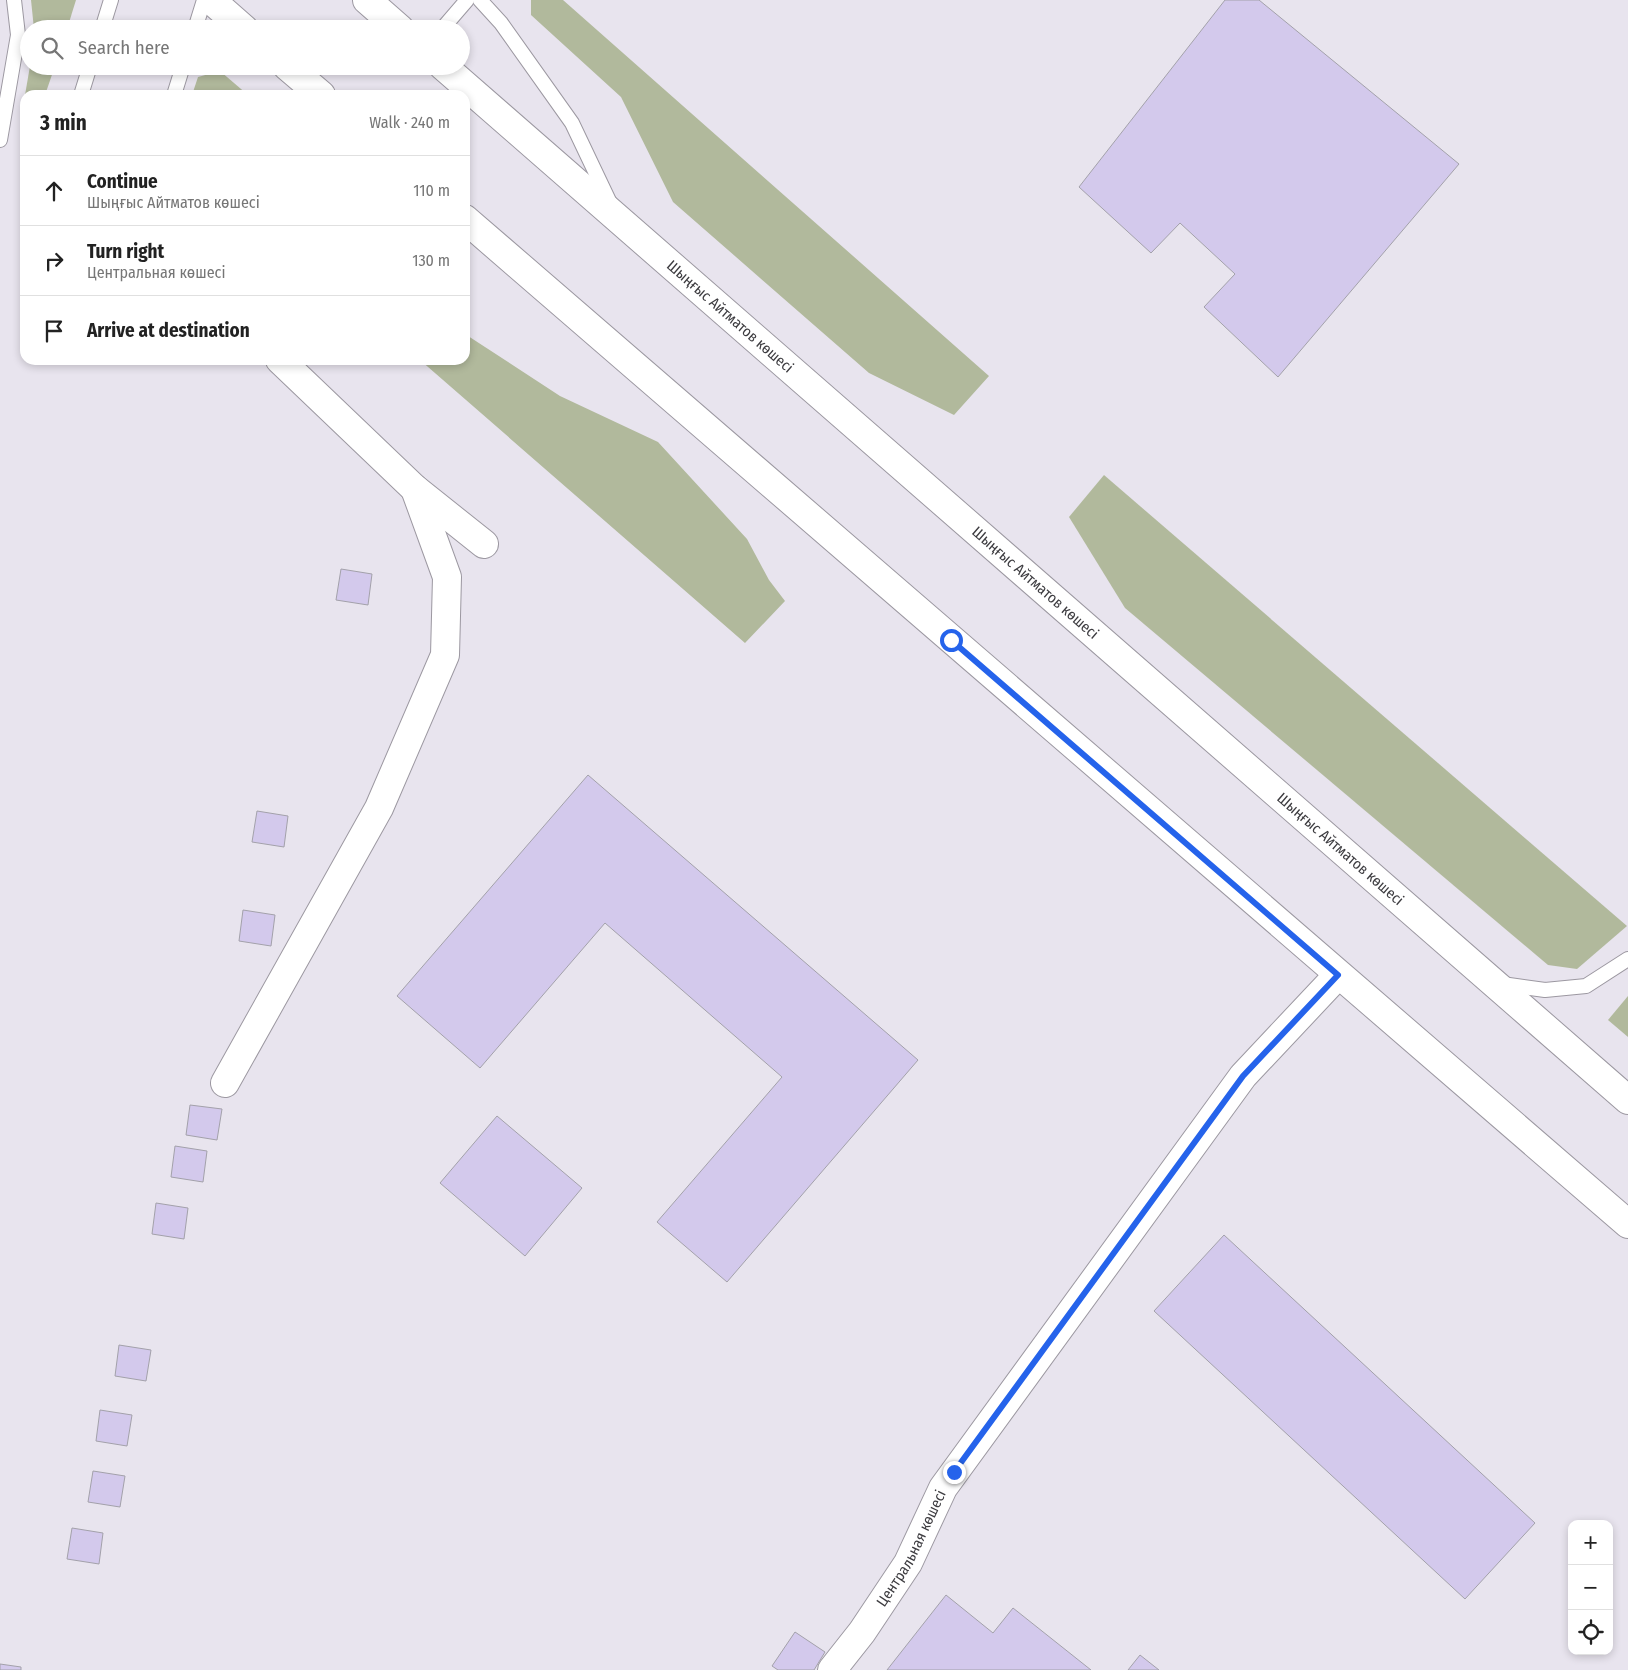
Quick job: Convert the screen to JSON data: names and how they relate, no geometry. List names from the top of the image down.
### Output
{
  "streets": {
    "main road": ["Шыңғыс Айтматов көшесі", "Центральная көшесі"]
  },
  "page": {
    "search": "Search here",
    "heading": ["3 min", "Walk · 240 m"],
    "list": [
      ["Continue", "Шыңғыс Айтматов көшесі", "110 m"],
      ["Turn right", "Центральная көшесі", "130 m"],
      "Arrive at destination"
    ],
    "map_buttons": ["+", "−"]
  }
}
